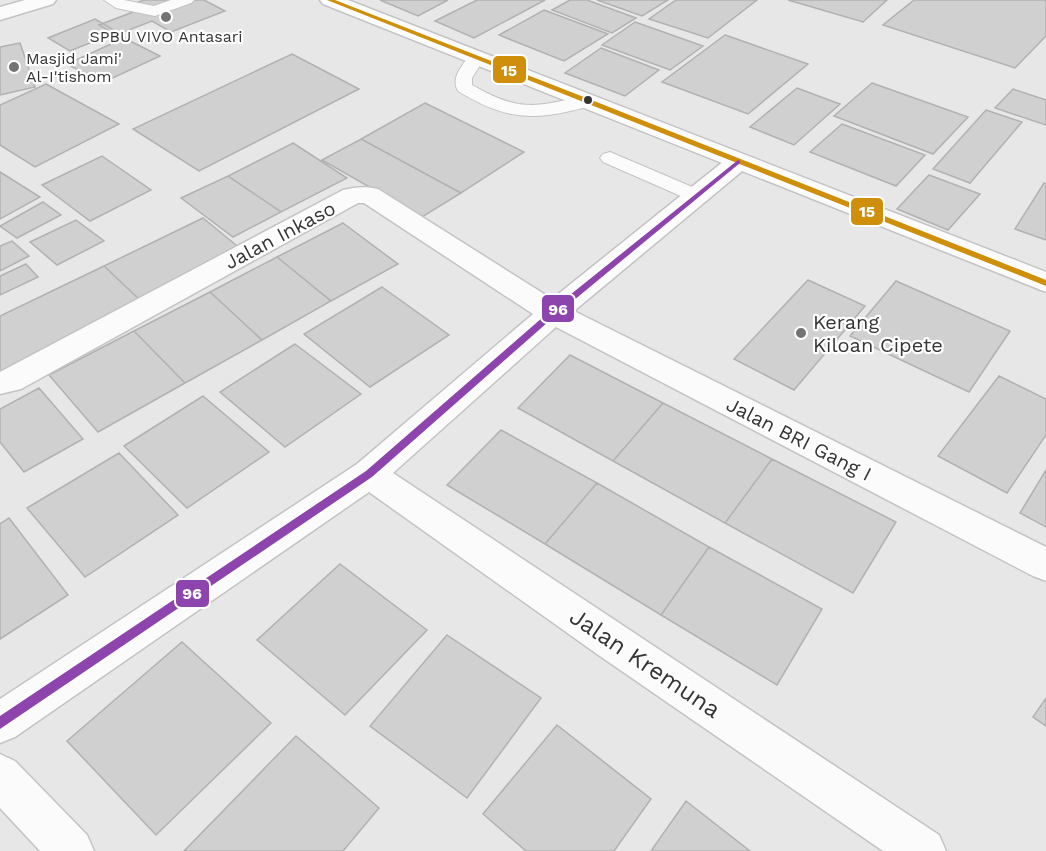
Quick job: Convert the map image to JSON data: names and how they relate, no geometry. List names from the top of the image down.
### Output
{
  "streets": {
    "street": ["Jalan Inkaso", "Jalan BRI Gang I", "Jalan Kremuna"]
  },
  "crossings": [
    ["Jalan Inkaso", "Jalan BRI Gang I"]
  ],
  "places": ["SPBU VIVO Antasari", "Masjid Jami' Al-I'tishom", "Kerang Kiloan Cipete"],
  "lines": ["transit line 15", "transit line 96"]
}
